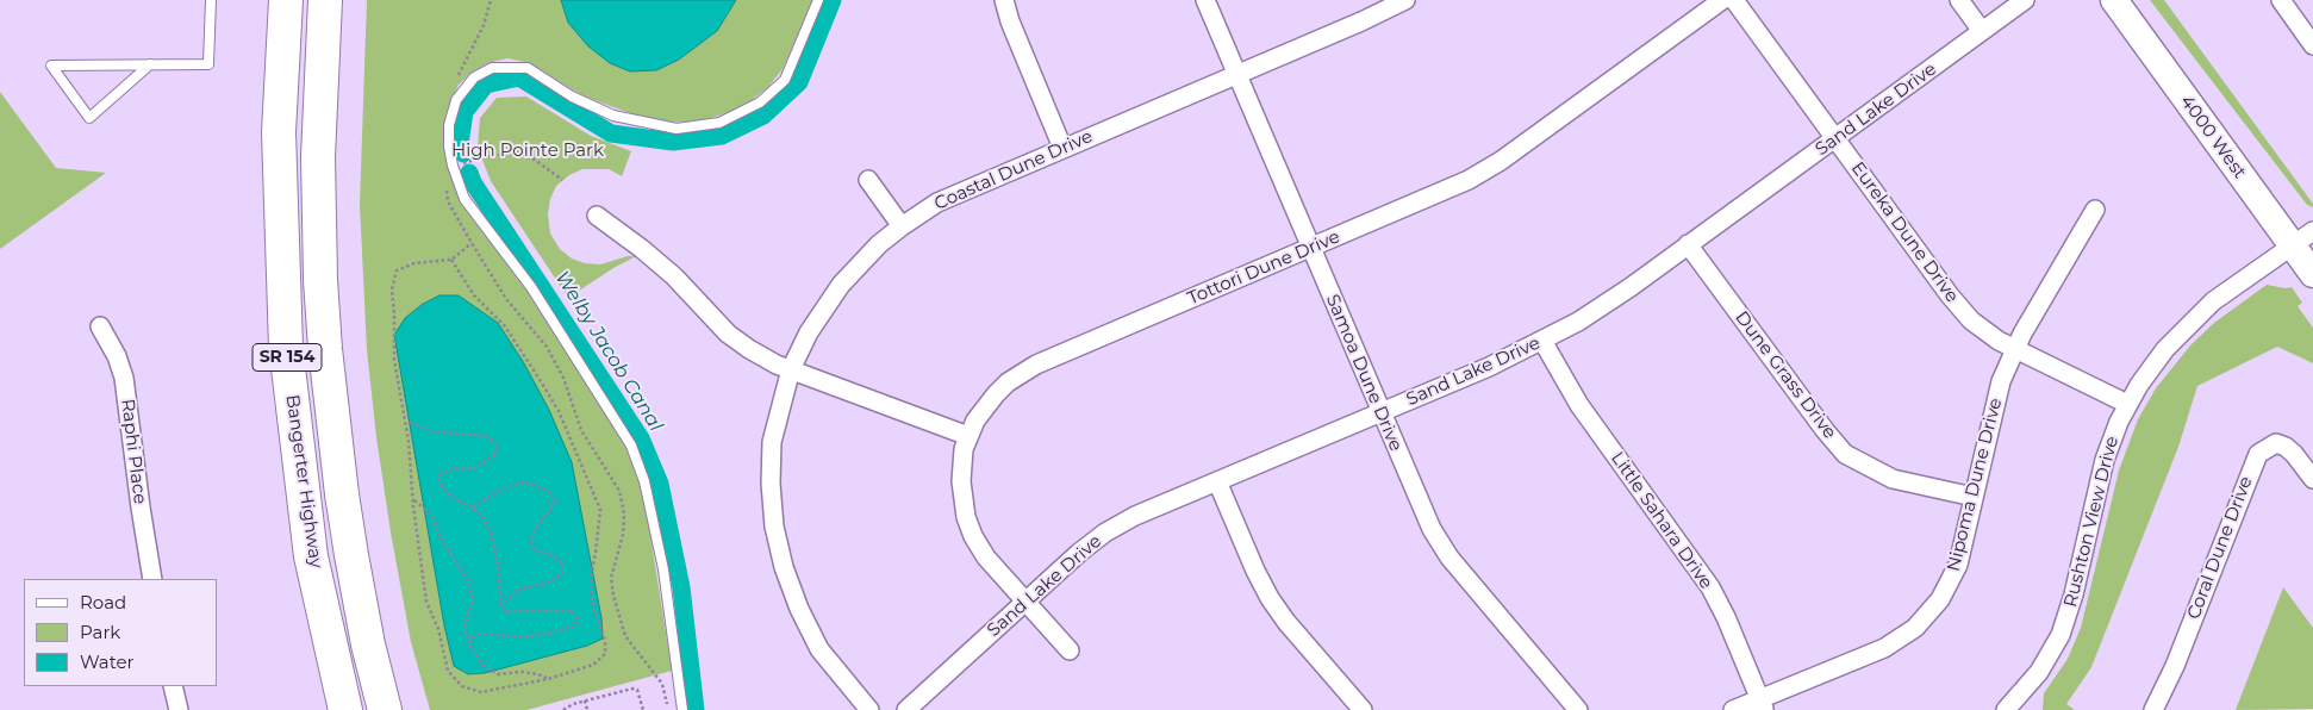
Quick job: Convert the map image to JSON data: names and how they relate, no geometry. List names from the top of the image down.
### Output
{
  "streets": {
    "highway": ["SR 154", "Bangerter Highway"],
    "main road": ["4000 West"],
    "street": [
      "Sand Lake Drive",
      "Coastal Dune Drive",
      "Eureka Dune Drive",
      "Tottori Dune Drive",
      "Samoa Dune Drive",
      "Dune Grass Drive",
      "Raphi Place",
      "Nipoma Dune Drive",
      "Little Sahara Drive",
      "Rushton View Drive",
      "Coral Dune Drive"
    ]
  },
  "crossings": [
    ["Sand Lake Drive", "Eureka Dune Drive"],
    ["Sand Lake Drive", "Tottori Dune Drive"],
    ["Sand Lake Drive", "Samoa Dune Drive"],
    ["Sand Lake Drive", "Dune Grass Drive"],
    ["Sand Lake Drive", "Little Sahara Drive"],
    ["4000 West", "Rushton View Drive"],
    ["Coastal Dune Drive", "Samoa Dune Drive"],
    ["Eureka Dune Drive", "Nipoma Dune Drive"],
    ["Eureka Dune Drive", "Rushton View Drive"],
    ["Tottori Dune Drive", "Samoa Dune Drive"],
    ["Dune Grass Drive", "Nipoma Dune Drive"],
    ["Nipoma Dune Drive", "Little Sahara Drive"]
  ],
  "water": ["Welby Jacob Canal"],
  "parks": ["High Pointe Park"],
  "legend": ["Road", "Park", "Water"]
}
